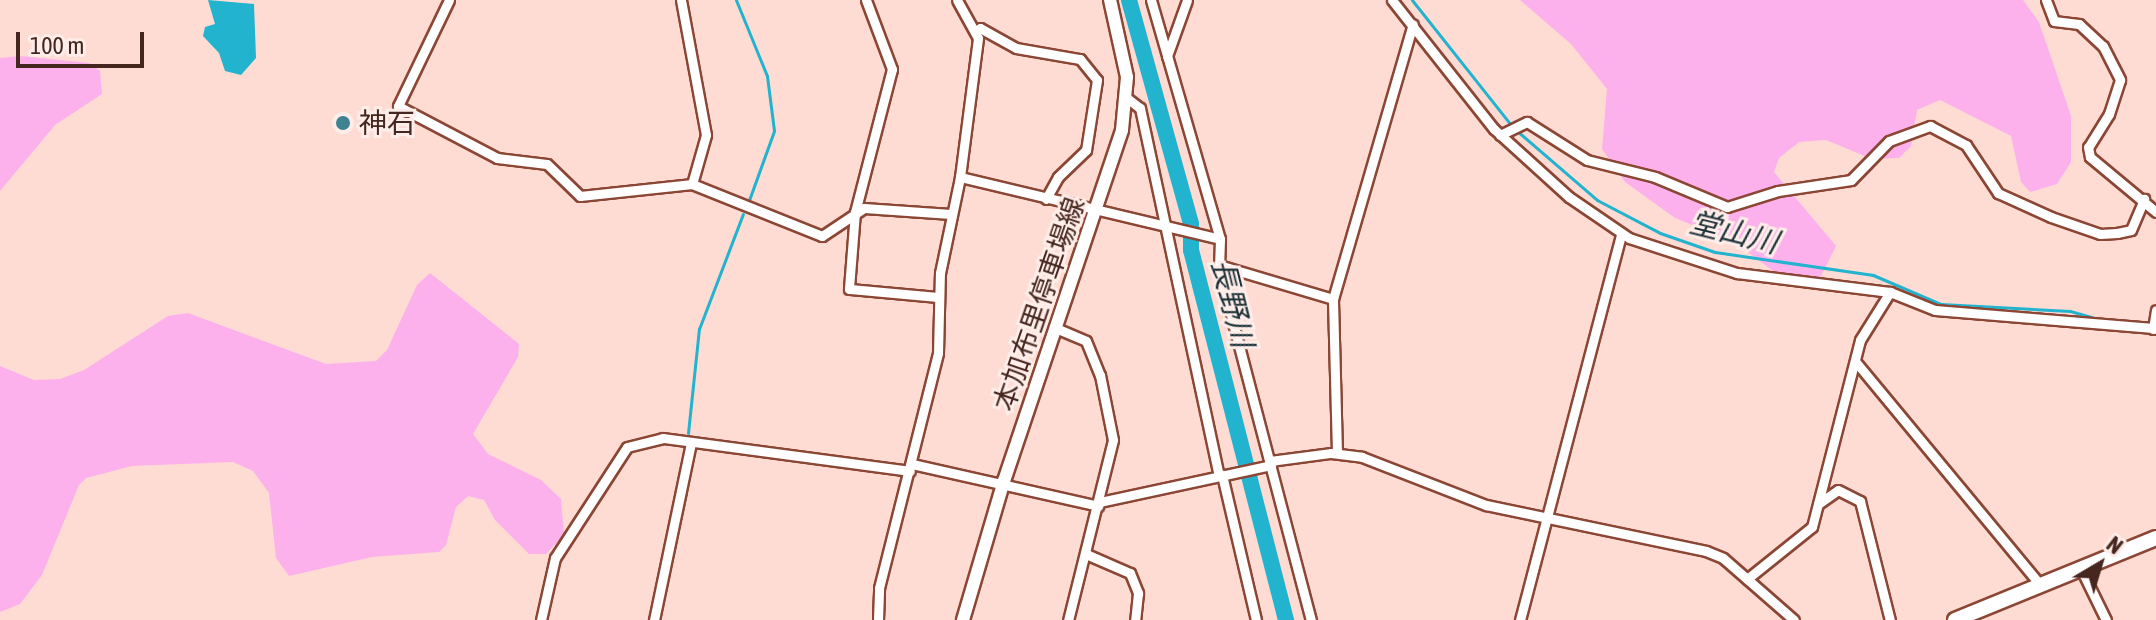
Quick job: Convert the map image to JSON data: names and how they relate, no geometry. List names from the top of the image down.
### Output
{
  "streets": {
    "main road": ["本加布里停車場線"]
  },
  "water": ["堂山川", "長野川"],
  "places": ["神石"],
  "scale_bar": "100 m",
  "north": "top right"
}
